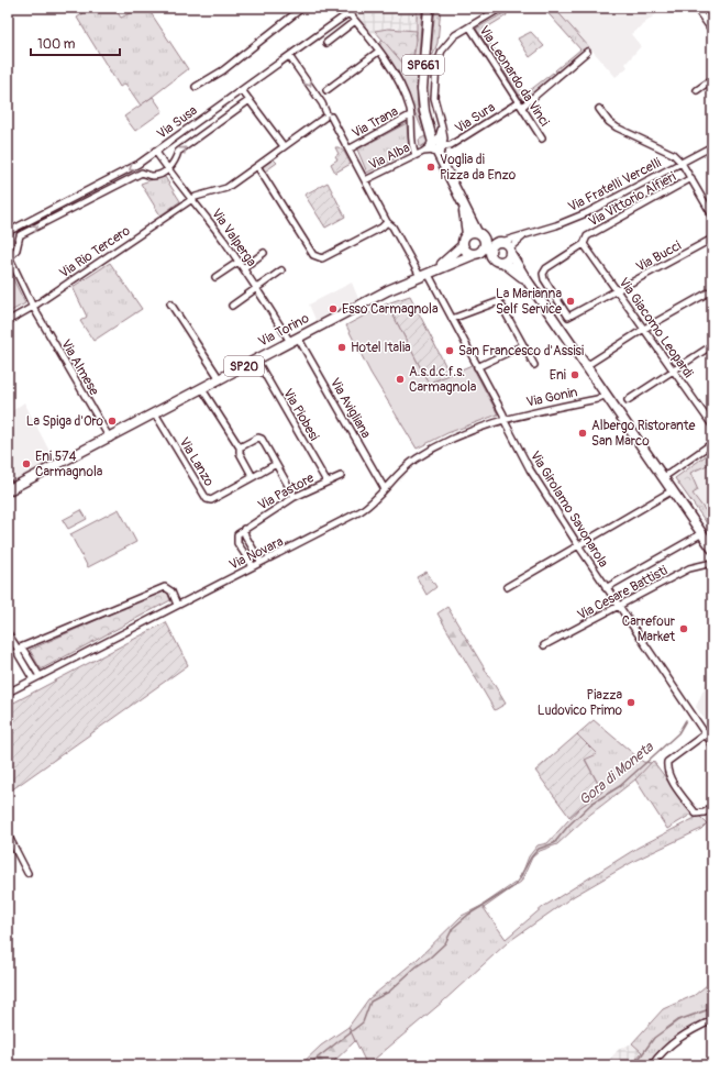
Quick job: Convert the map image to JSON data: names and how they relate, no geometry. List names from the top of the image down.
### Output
{
  "streets": {
    "main road": ["SP661", "Via Torino", "SP20"],
    "street": [
      "Via Leonardo da Vinci",
      "Via Sura",
      "Via Susa",
      "Via Trana",
      "Via Alba",
      "Via Fratelli Vercelli",
      "Via Vittorio Alfieri",
      "Via Valperga",
      "Via Rio Tercero",
      "Via Bucci",
      "Via Giacomo Leopardi",
      "Via Almese",
      "Via Gonin",
      "Via Avigliana",
      "Via Piobesi",
      "Via Lanzo",
      "Via Pastore",
      "Via Girolamo Savonarola",
      "Via Novara",
      "Via Cesare Battisti"
    ]
  },
  "crossings": [
    ["SP661", "Via Sura"],
    ["SP661", "Via Alba"],
    ["Via Leonardo da Vinci", "Via Sura"],
    ["Via Sura", "Via Alba"],
    ["Via Susa", "Via Valperga"],
    ["Via Susa", "Via Girolamo Savonarola"],
    ["Via Trana", "Via Girolamo Savonarola"],
    ["Via Alba", "Via Girolamo Savonarola"],
    ["Via Vittorio Alfieri", "Via Bucci"],
    ["Via Vittorio Alfieri", "Via Giacomo Leopardi"],
    ["Via Valperga", "Via Rio Tercero"],
    ["Via Valperga", "Via Torino"],
    ["Via Valperga", "Via Avigliana"],
    ["Via Rio Tercero", "Via Almese"],
    ["Via Rio Tercero", "Via Girolamo Savonarola"],
    ["Via Bucci", "Via Giacomo Leopardi"],
    ["Via Torino", "Via Almese"],
    ["Via Torino", "Via Avigliana"],
    ["Via Torino", "Via Piobesi"],
    ["Via Torino", "Via Lanzo"],
    ["Via Torino", "Via Girolamo Savonarola"],
    ["Via Gonin", "Via Girolamo Savonarola"],
    ["Via Gonin", "Via Novara"],
    ["Via Avigliana", "Via Novara"],
    ["Via Piobesi", "Via Pastore"],
    ["Via Girolamo Savonarola", "Via Novara"],
    ["Via Girolamo Savonarola", "Via Cesare Battisti"]
  ],
  "water": ["Gora di Moneta"],
  "places": [
    "Voglia di Pizza da Enzo",
    "La Marianna Self Service",
    "Esso Carmagnola",
    "Hotel Italia",
    "San Francesco d'Assisi",
    "Eni",
    "A.s.d.c.f.s. Carmagnola",
    "La Spiga d'Oro",
    "Albergo Ristorante San Marco",
    "Eni 574 Carmagnola",
    "Carrefour Market",
    "Piazza Ludovico Primo"
  ],
  "scale_bar": "100 m"
}
